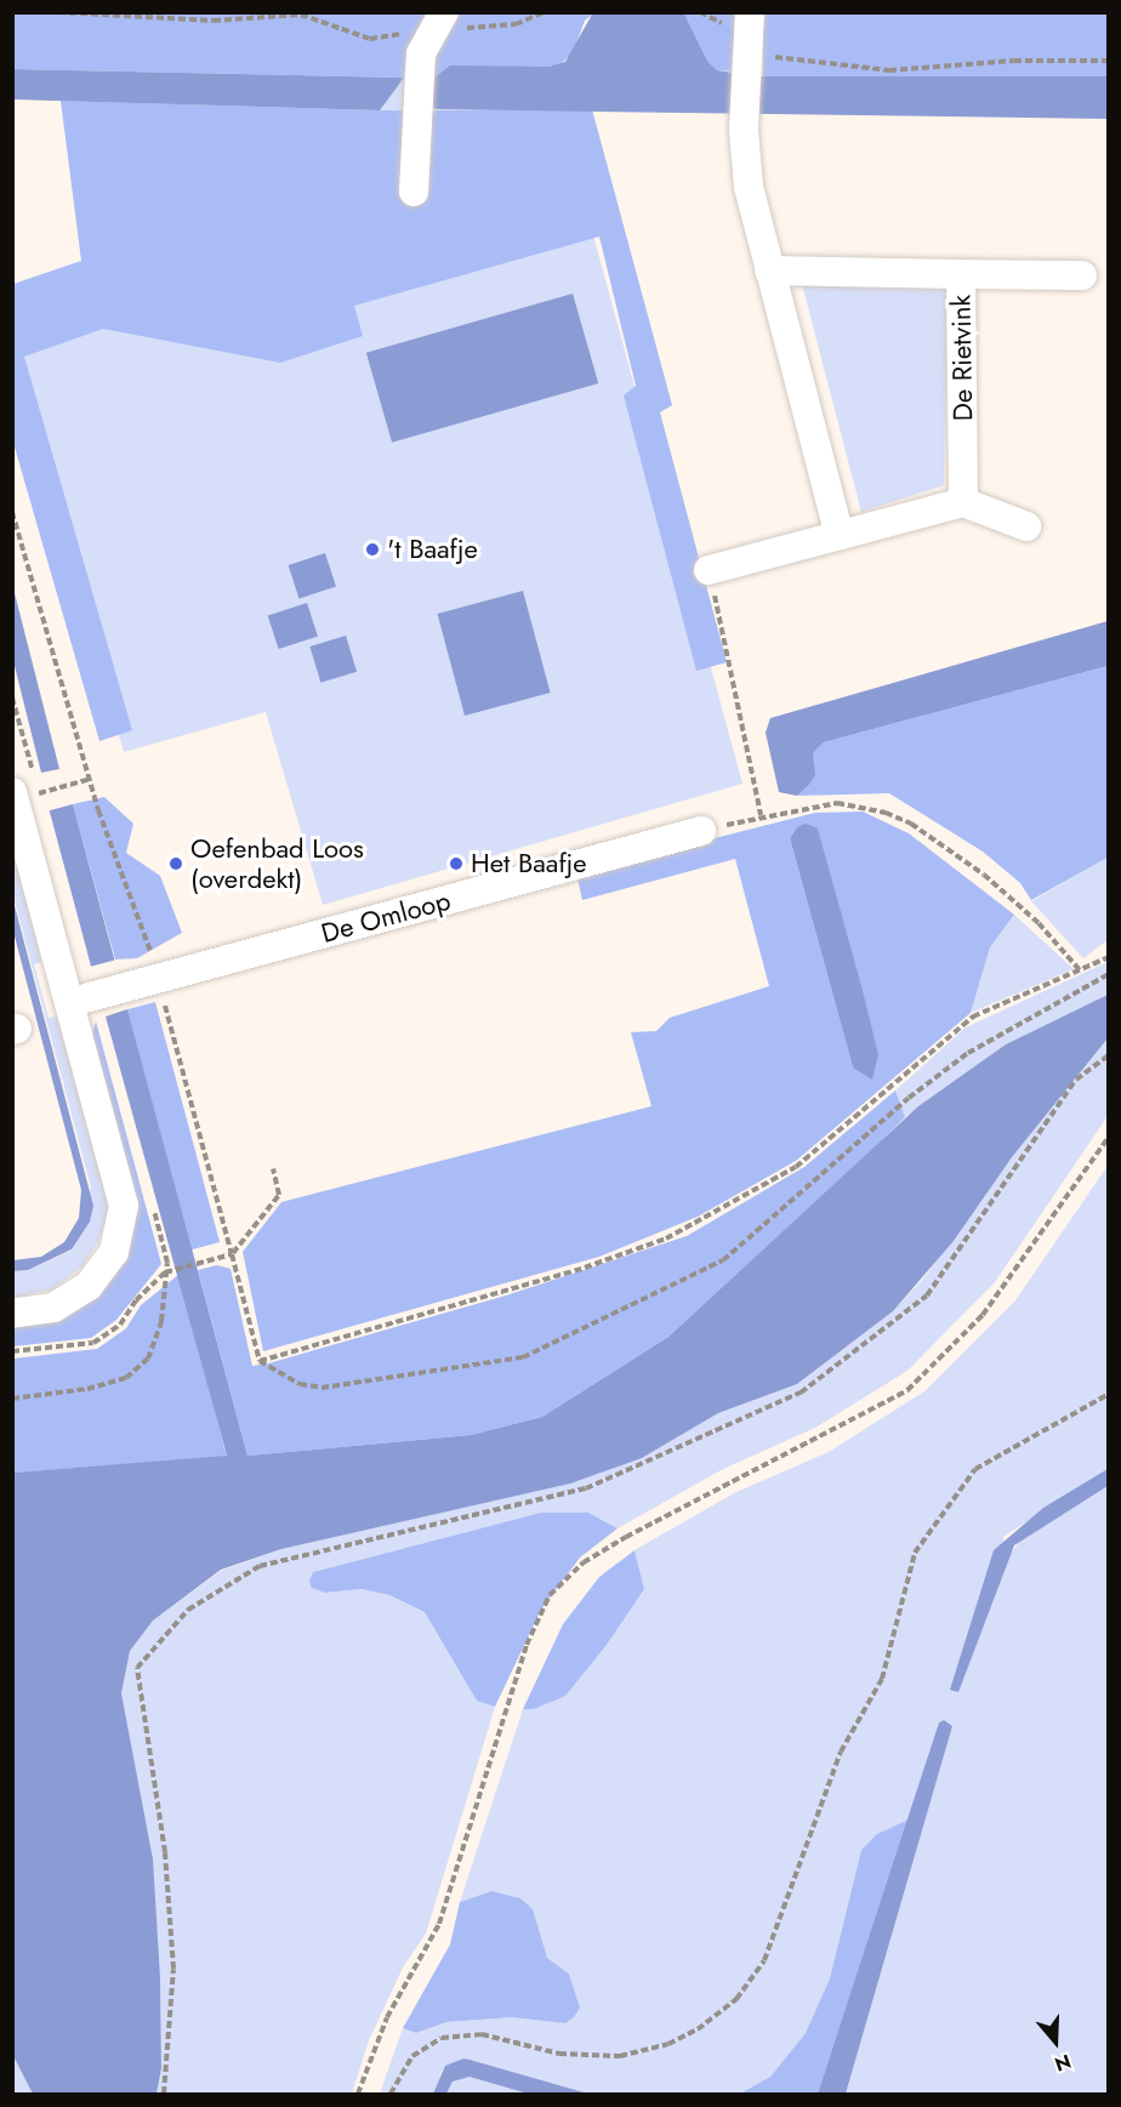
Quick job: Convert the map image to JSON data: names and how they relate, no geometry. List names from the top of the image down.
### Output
{
  "streets": {
    "street": ["De Rietvink", "De Omloop"]
  },
  "places": ["'t Baafje", "Oefenbad Loos (overdekt)", "Het Baafje"],
  "north": "bottom"
}
